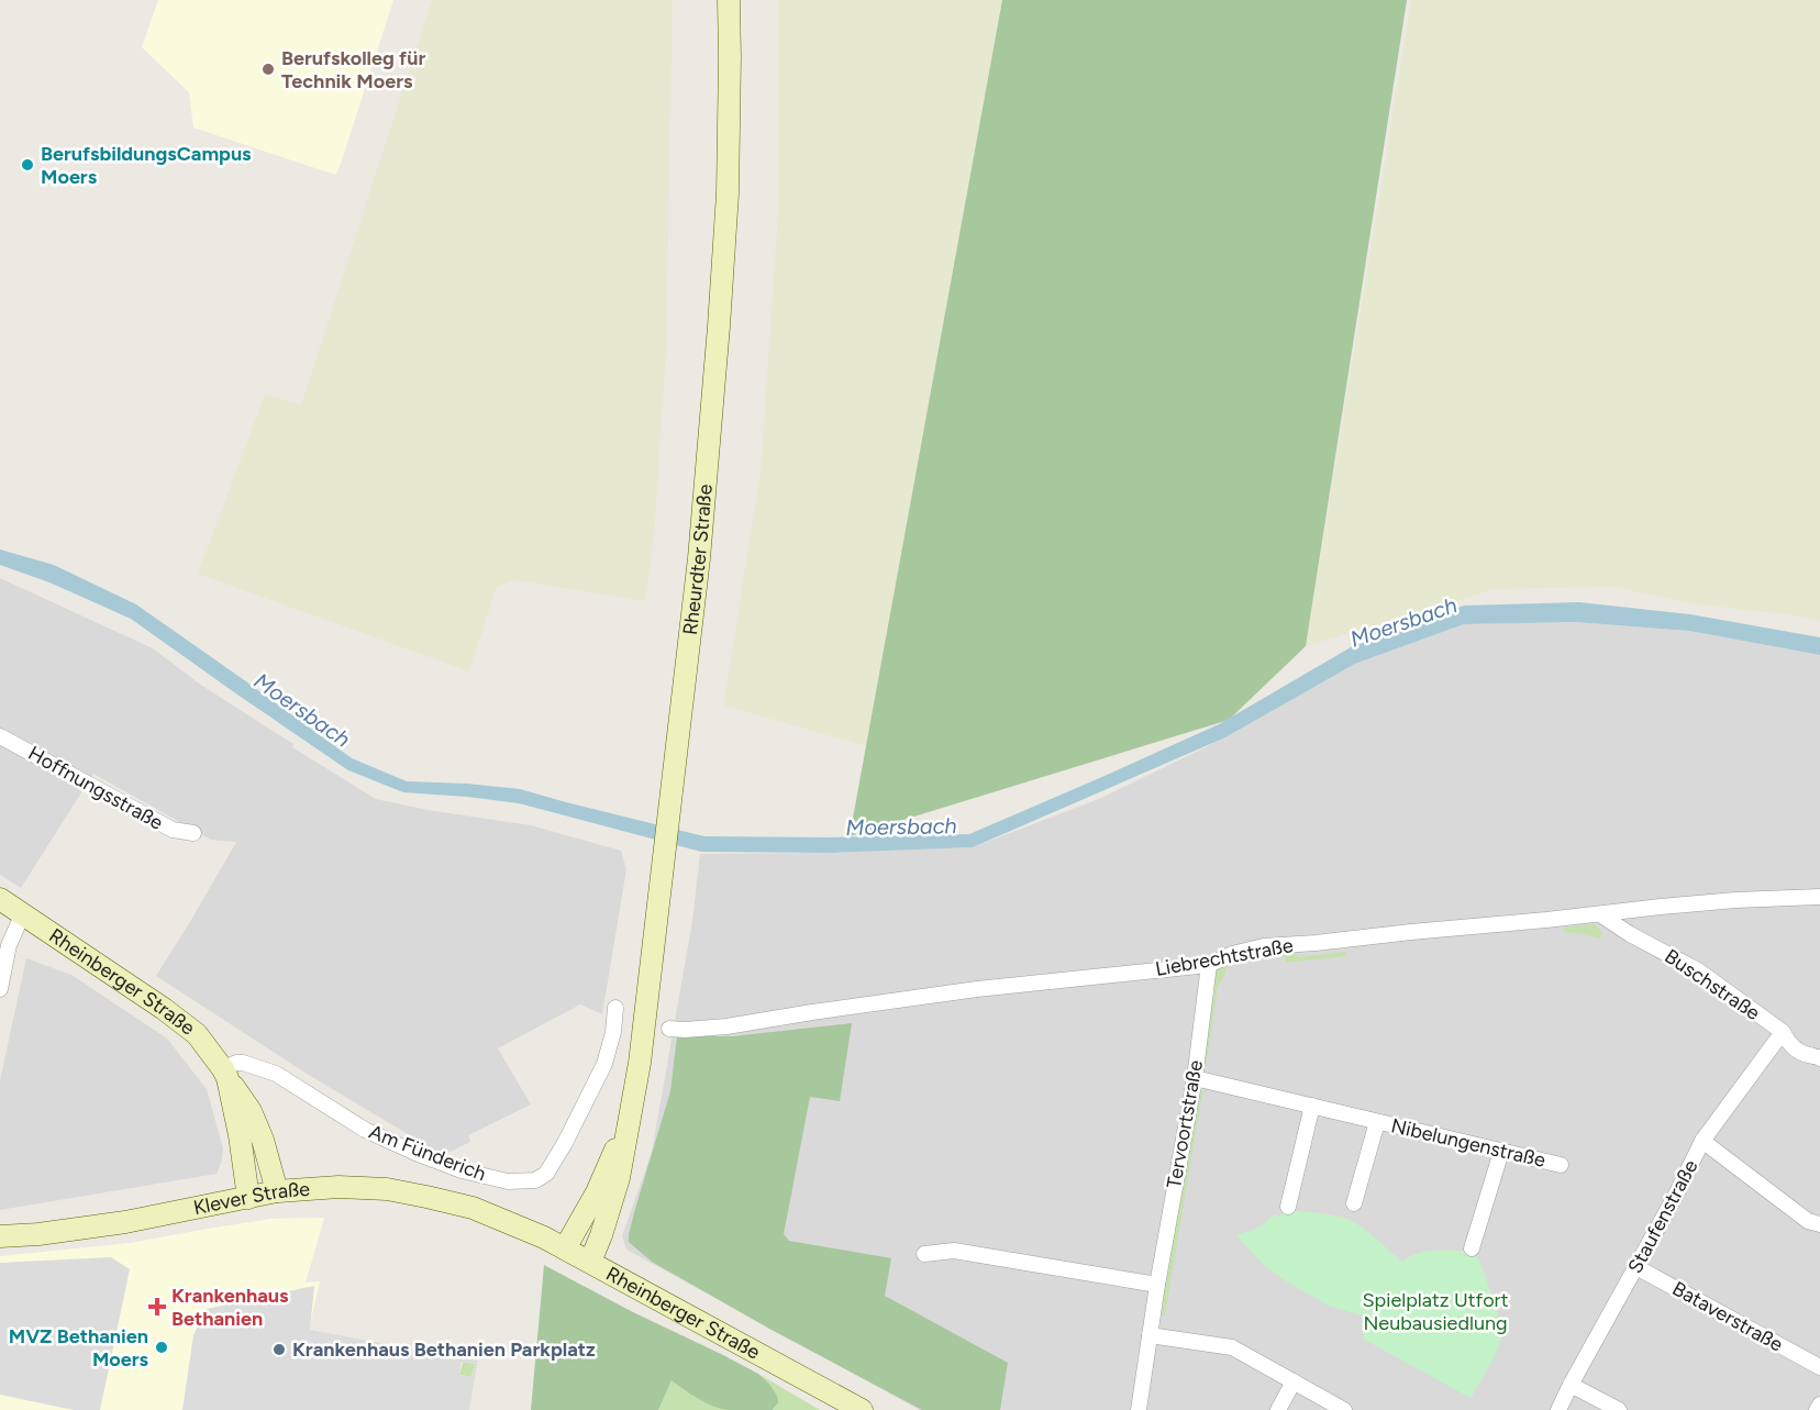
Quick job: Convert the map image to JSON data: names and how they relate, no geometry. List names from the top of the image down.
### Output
{
  "streets": {
    "main road": ["Rheurdter Straße", "Rheinberger Straße", "Klever Straße"],
    "street": [
      "Hoffnungsstraße",
      "Liebrechtstraße",
      "Buschstraße",
      "Tervoortstraße",
      "Nibelungenstraße",
      "Am Fünderich",
      "Staufenstraße",
      "Bataverstraße"
    ]
  },
  "crossings": [
    ["Rheurdter Straße", "Rheinberger Straße"],
    ["Liebrechtstraße", "Buschstraße"],
    ["Liebrechtstraße", "Tervoortstraße"],
    ["Rheinberger Straße", "Am Fünderich"],
    ["Rheinberger Straße", "Klever Straße"],
    ["Buschstraße", "Staufenstraße"],
    ["Tervoortstraße", "Nibelungenstraße"],
    ["Staufenstraße", "Bataverstraße"]
  ],
  "water": ["Moersbach"],
  "parks": ["Spielplatz Utfort Neubausiedlung"],
  "places": {
    "other": [
      "Berufskolleg für Technik Moers",
      "BerufsbildungsCampus Moers",
      "MVZ Bethanien Moers",
      "Krankenhaus Bethanien Parkplatz"
    ],
    "health": ["Krankenhaus Bethanien"]
  }
}
